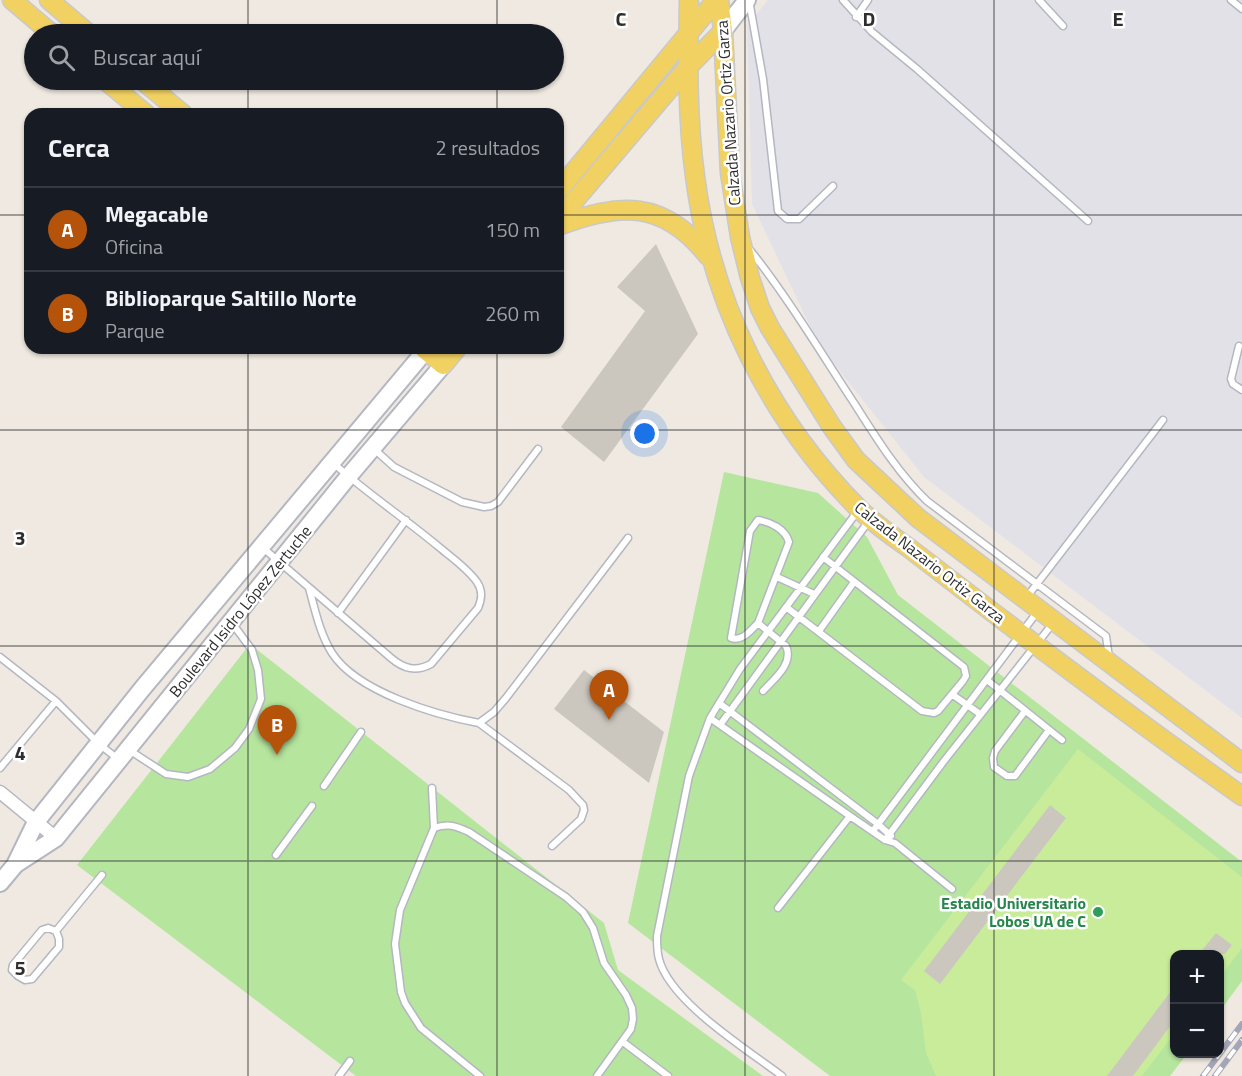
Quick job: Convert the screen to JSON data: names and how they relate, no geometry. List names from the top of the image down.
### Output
{
  "streets": {
    "main road": ["Calzada Nazario Ortiz Garza", "Boulevard Isidro López Zertuche"]
  },
  "places": ["Estadio Universitario Lobos UA de C"],
  "page": {
    "search": "Buscar aquí",
    "heading": ["Cerca", "2 resultados"],
    "list": [
      {
        "mark": "A",
        "name": "Megacable",
        "note": "Oficina",
        "value": "150 m"
      },
      {
        "mark": "B",
        "name": "Biblioparque Saltillo Norte",
        "note": "Parque",
        "value": "260 m"
      }
    ],
    "pins": ["A", "B"],
    "map_buttons": ["+", "−"]
  },
  "grid": {
    "columns": ["C", "D", "E"],
    "rows": ["3", "4", "5"]
  }
}
